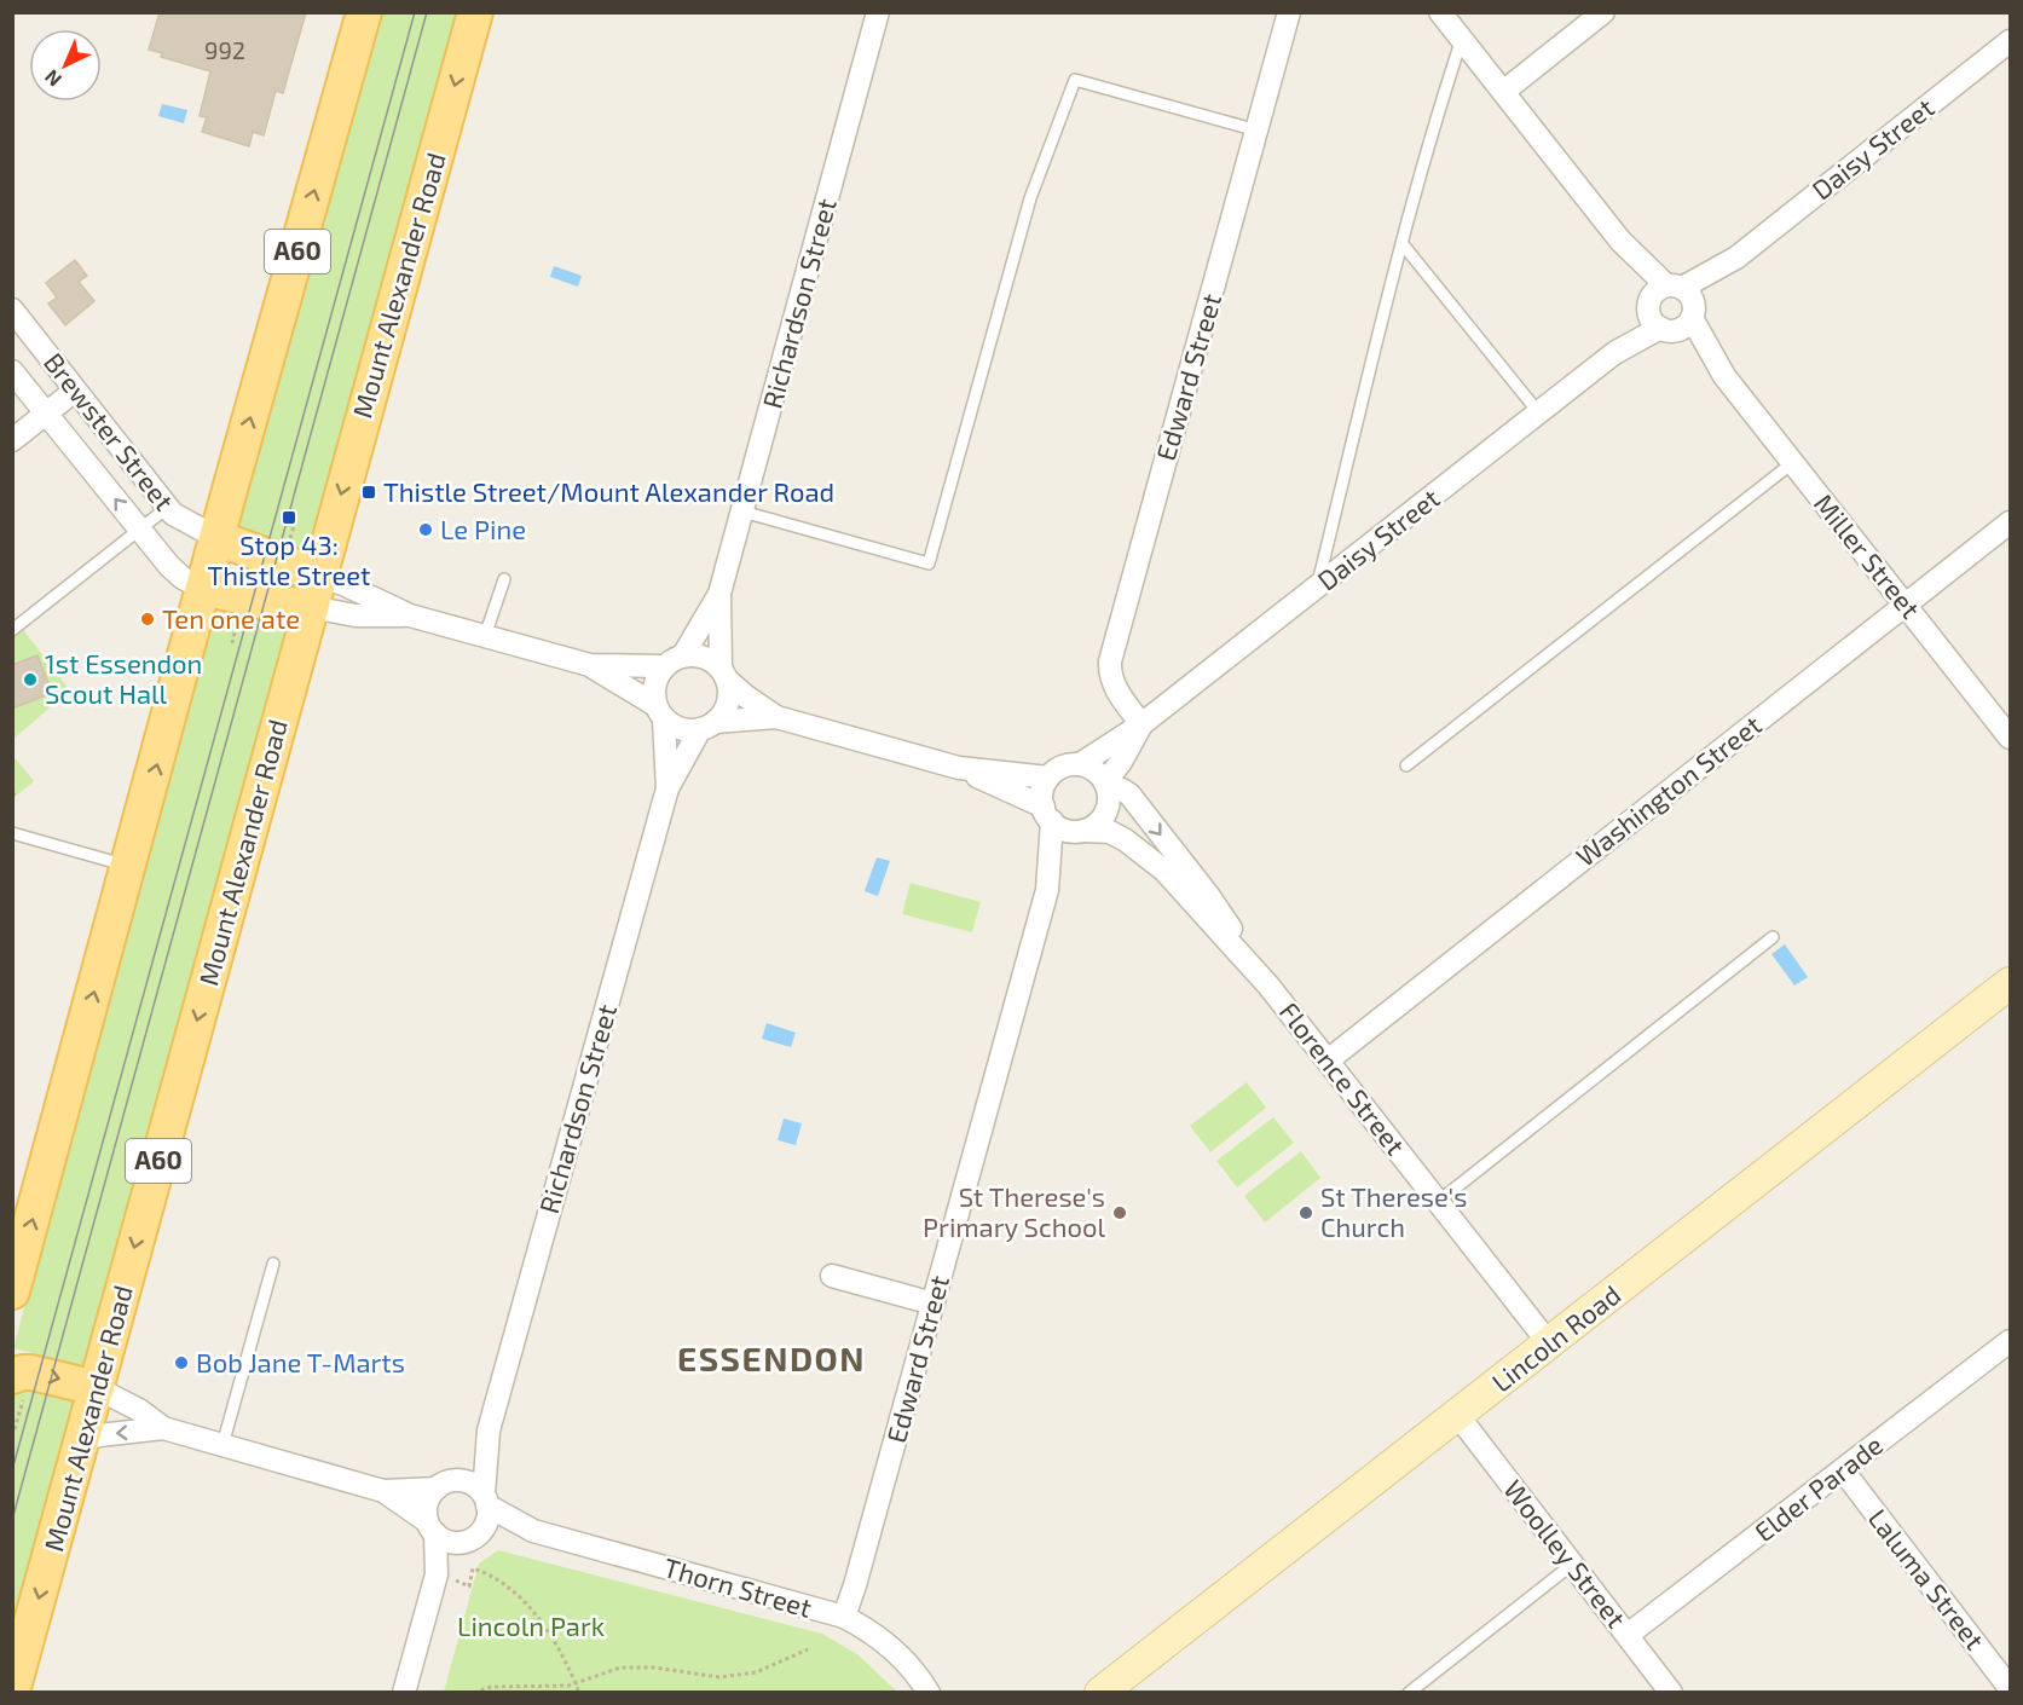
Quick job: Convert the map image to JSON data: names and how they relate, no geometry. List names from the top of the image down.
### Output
{
  "streets": {
    "main road": ["A60", "Mount Alexander Road", "Lincoln Road"],
    "street": [
      "Daisy Street",
      "Richardson Street",
      "Edward Street",
      "Brewster Street",
      "Miller Street",
      "Washington Street",
      "Florence Street",
      "Elder Parade",
      "Woolley Street",
      "Laluma Street",
      "Thorn Street"
    ]
  },
  "crossings": [
    ["Daisy Street", "Edward Street"],
    ["Daisy Street", "Miller Street"],
    ["Daisy Street", "Florence Street"],
    ["A60", "Brewster Street"],
    ["Richardson Street", "Thorn Street"],
    ["Edward Street", "Florence Street"],
    ["Edward Street", "Thorn Street"],
    ["Miller Street", "Washington Street"],
    ["Washington Street", "Florence Street"],
    ["Florence Street", "Lincoln Road"],
    ["Lincoln Road", "Woolley Street"],
    ["Elder Parade", "Woolley Street"],
    ["Elder Parade", "Laluma Street"]
  ],
  "districts": ["ESSENDON"],
  "parks": ["Lincoln Park"],
  "places": {
    "transit": ["Thistle Street/Mount Alexander Road", "Stop 43: Thistle Street"],
    "other": [
      "Le Pine",
      "Ten one ate",
      "1st Essendon Scout Hall",
      "St Therese's Primary School",
      "St Therese's Church",
      "Bob Jane T-Marts"
    ]
  },
  "house_numbers": ["992"],
  "north": "bottom left"
}
